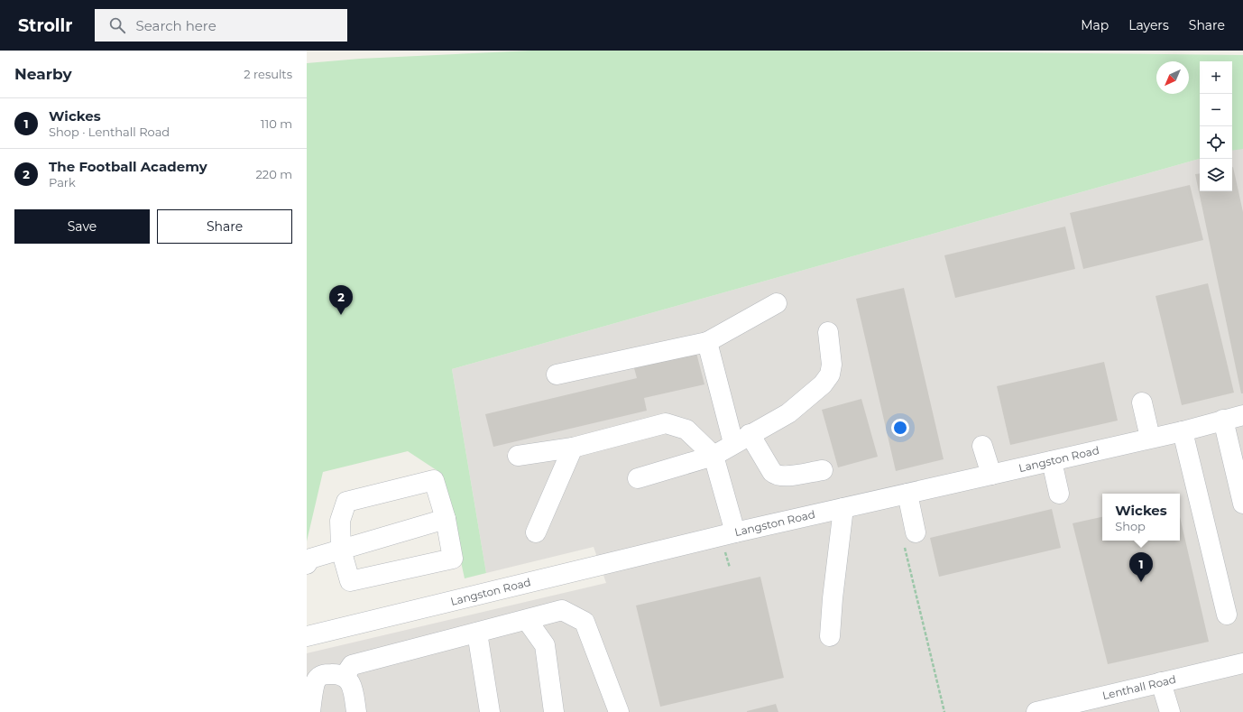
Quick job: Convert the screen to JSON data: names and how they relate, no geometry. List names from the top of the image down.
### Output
{
  "streets": {
    "street": ["Langston Road", "Lenthall Road"]
  },
  "north": "bottom left",
  "page": {
    "header": "Strollr",
    "search": "Search here",
    "nav": ["Map", "Layers", "Share"],
    "heading": ["Nearby", "2 results"],
    "map_buttons": ["+", "−"],
    "list": [
      {
        "mark": "1",
        "name": "Wickes",
        "note": "Shop · Lenthall Road",
        "value": "110 m"
      },
      {
        "mark": "2",
        "name": "The Football Academy",
        "note": "Park",
        "value": "220 m"
      }
    ],
    "buttons": ["Save", "Share"],
    "pins": ["2", "1"],
    "popup": ["Wickes", "Shop"]
  }
}
